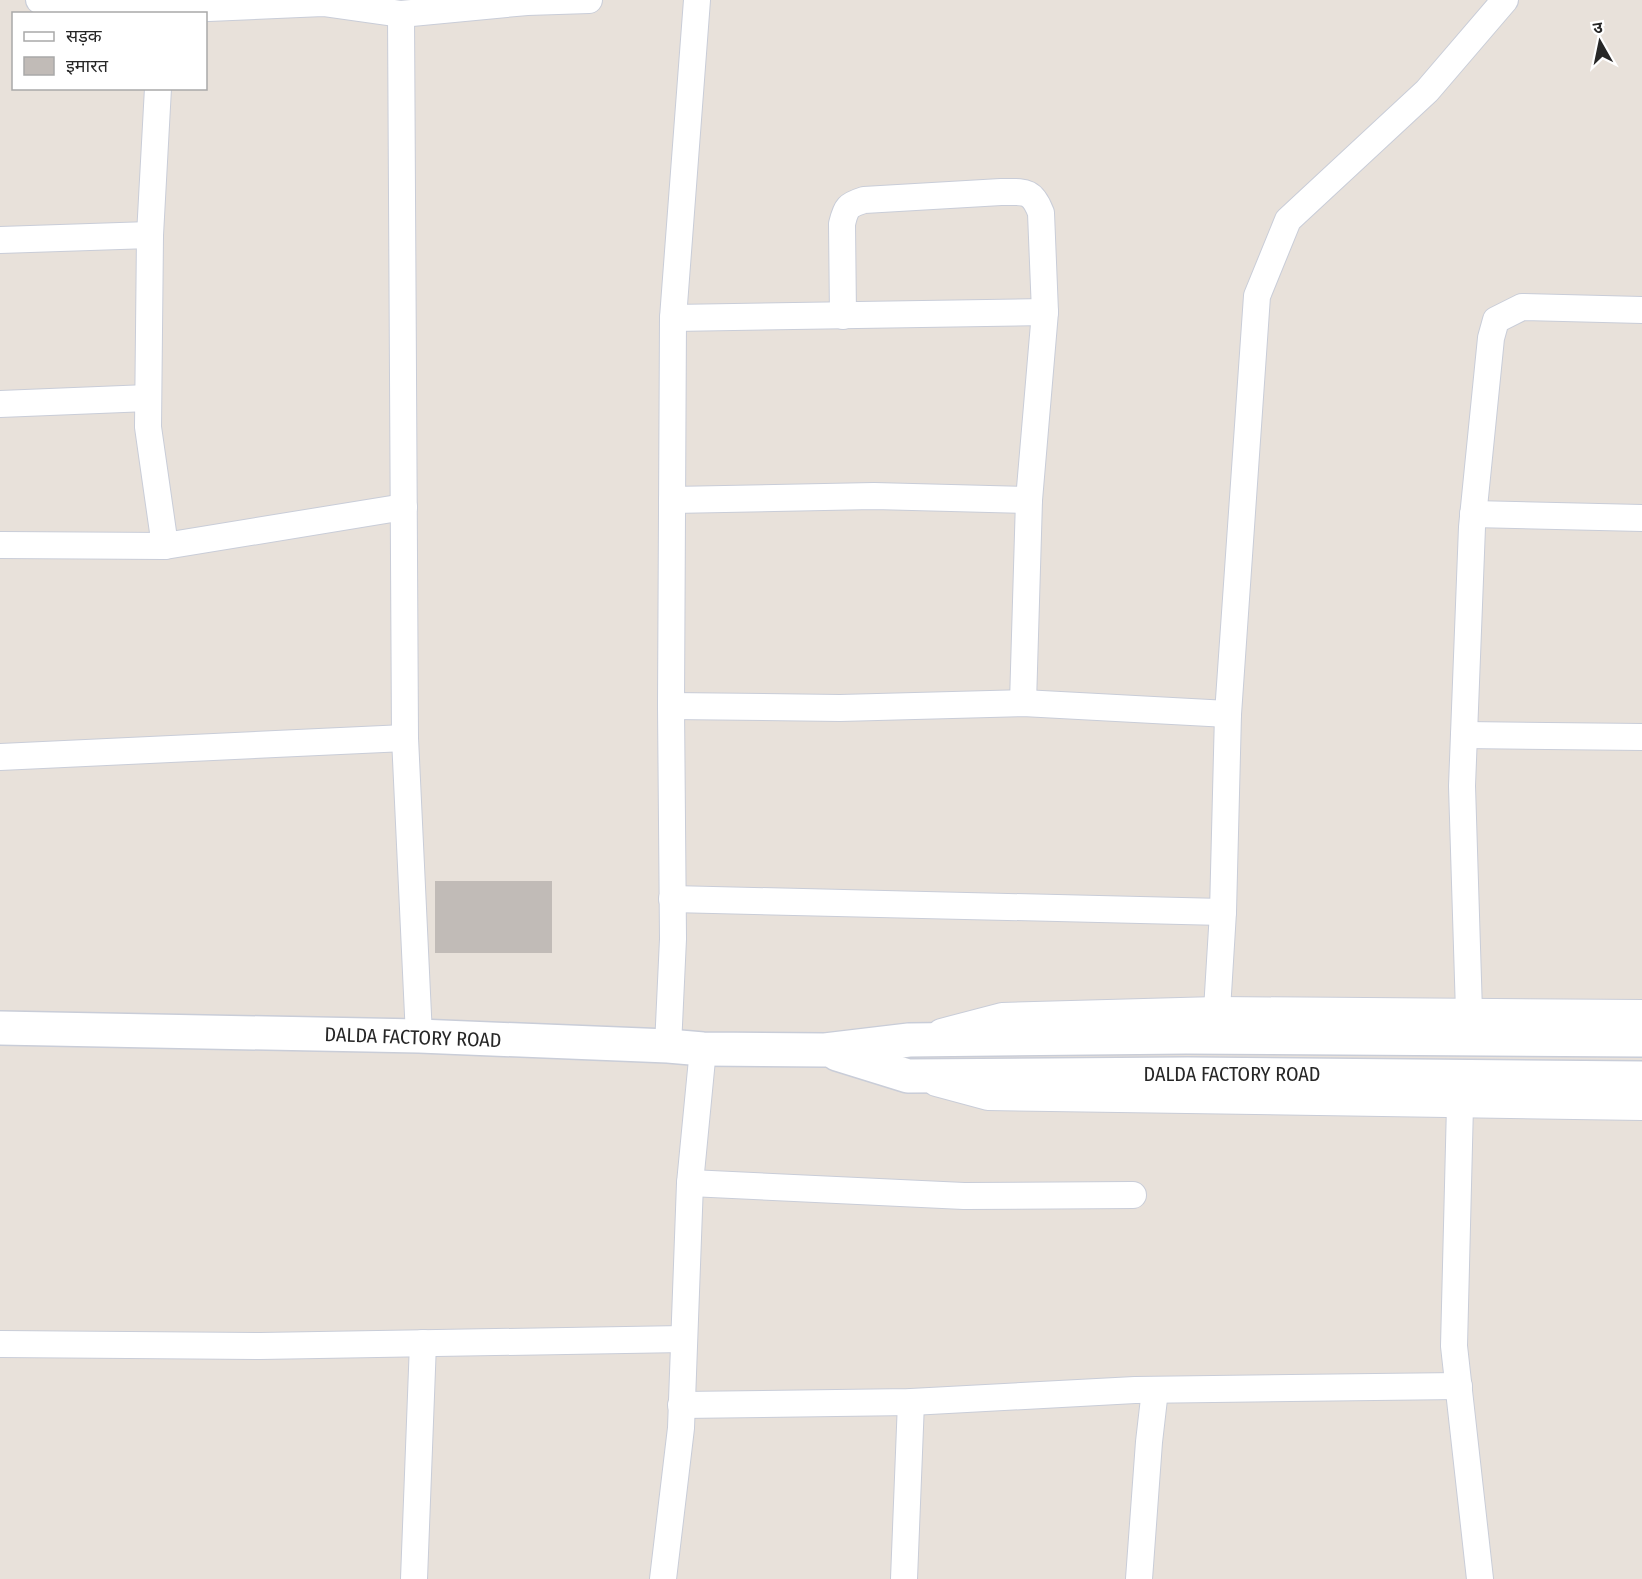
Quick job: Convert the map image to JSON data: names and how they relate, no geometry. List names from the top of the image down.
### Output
{
  "streets": {
    "street": ["DALDA FACTORY ROAD"]
  },
  "legend": ["सड़क", "इमारत"],
  "north": "top"
}
